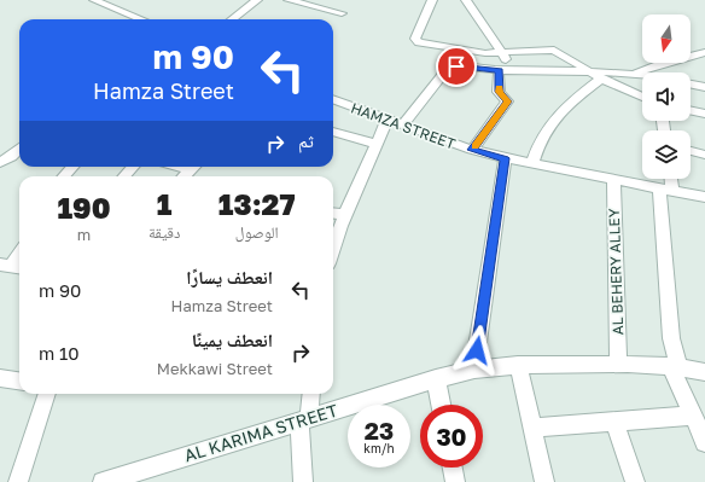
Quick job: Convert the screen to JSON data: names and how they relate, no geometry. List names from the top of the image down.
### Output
{
  "streets": {
    "street": ["HAMZA STREET", "AL BEHERY ALLEY", "AL KARIMA STREET"]
  },
  "crossings": [
    ["HAMZA STREET", "AL BEHERY ALLEY"],
    ["AL BEHERY ALLEY", "AL KARIMA STREET"]
  ],
  "north": "bottom",
  "page": {
    "turn": ["90 m", "Hamza Street"],
    "then": "ثم",
    "eta": [
      "13:27",
      "الوصول",
      "1",
      "دقيقة",
      "190",
      "m"
    ],
    "list": [
      {
        "name": "انعطف يسارًا",
        "note": "Hamza Street",
        "value": "90 m"
      },
      {
        "name": "انعطف يمينًا",
        "note": "Mekkawi Street",
        "value": "10 m"
      }
    ],
    "speed": "23 km/h",
    "limit": "30"
  }
}
